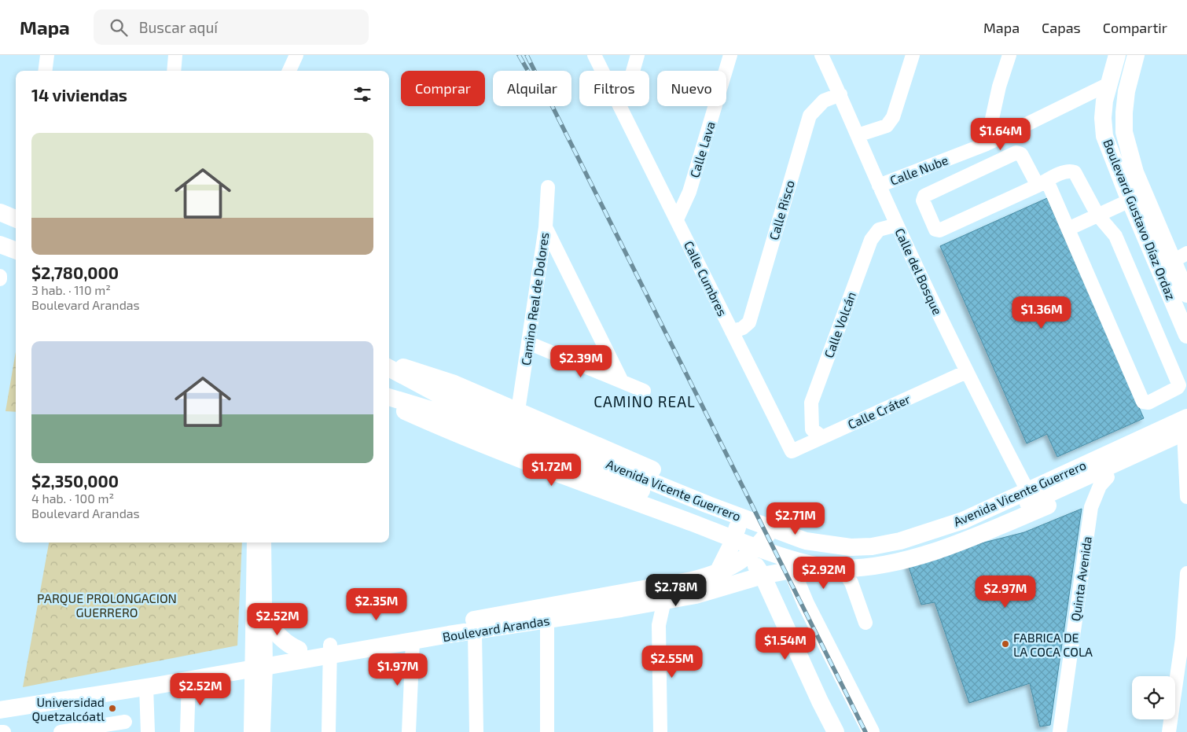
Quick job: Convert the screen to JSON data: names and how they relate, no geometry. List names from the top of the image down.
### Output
{
  "streets": {
    "main road": ["Boulevard Gustavo Díaz Ordaz", "Avenida Vicente Guerrero", "Boulevard Arandas"],
    "street": [
      "Calle Lava",
      "Calle Nube",
      "Calle Risco",
      "Calle del Bosque",
      "Calle Cumbres",
      "Camino Real de Dolores",
      "Calle Volcán",
      "Calle Cráter",
      "Quinta Avenida"
    ]
  },
  "crossings": [
    ["Calle Lava", "Calle Cumbres"],
    ["Calle Nube", "Boulevard Gustavo Díaz Ordaz"],
    ["Calle Nube", "Calle del Bosque"],
    ["Calle Risco", "Calle del Bosque"],
    ["Calle Risco", "Calle Cumbres"],
    ["Calle del Bosque", "Calle Volcán"],
    ["Calle del Bosque", "Calle Cráter"],
    ["Calle Cumbres", "Calle Cráter"],
    ["Calle Volcán", "Calle Cráter"],
    ["Quinta Avenida", "Boulevard Arandas"]
  ],
  "districts": ["CAMINO REAL"],
  "parks": ["PARQUE PROLONGACION GUERRERO"],
  "places": ["FABRICA DE LA COCA COLA", "Universidad Quetzalcóatl"],
  "page": {
    "header": "Mapa",
    "search": "Buscar aquí",
    "nav": ["Mapa", "Capas", "Compartir"],
    "chip": [
      "Comprar",
      "Alquilar",
      "Filtros",
      "Nuevo"
    ],
    "heading": "14 viviendas",
    "price": [
      "$1.64M",
      "$1.36M",
      "$2.39M",
      "$1.72M",
      "$2.71M",
      "$2.92M",
      "$2.78M",
      "$2.97M",
      "$2.35M",
      "$2.52M",
      "$1.54M",
      "$2.55M",
      "$1.97M",
      "$2.52M"
    ],
    "list": [
      {
        "name": "$2,780,000",
        "note": "3 hab. · 110 m² · Boulevard Arandas"
      },
      {
        "name": "$2,350,000",
        "note": "4 hab. · 100 m² · Boulevard Arandas"
      }
    ]
  }
}
